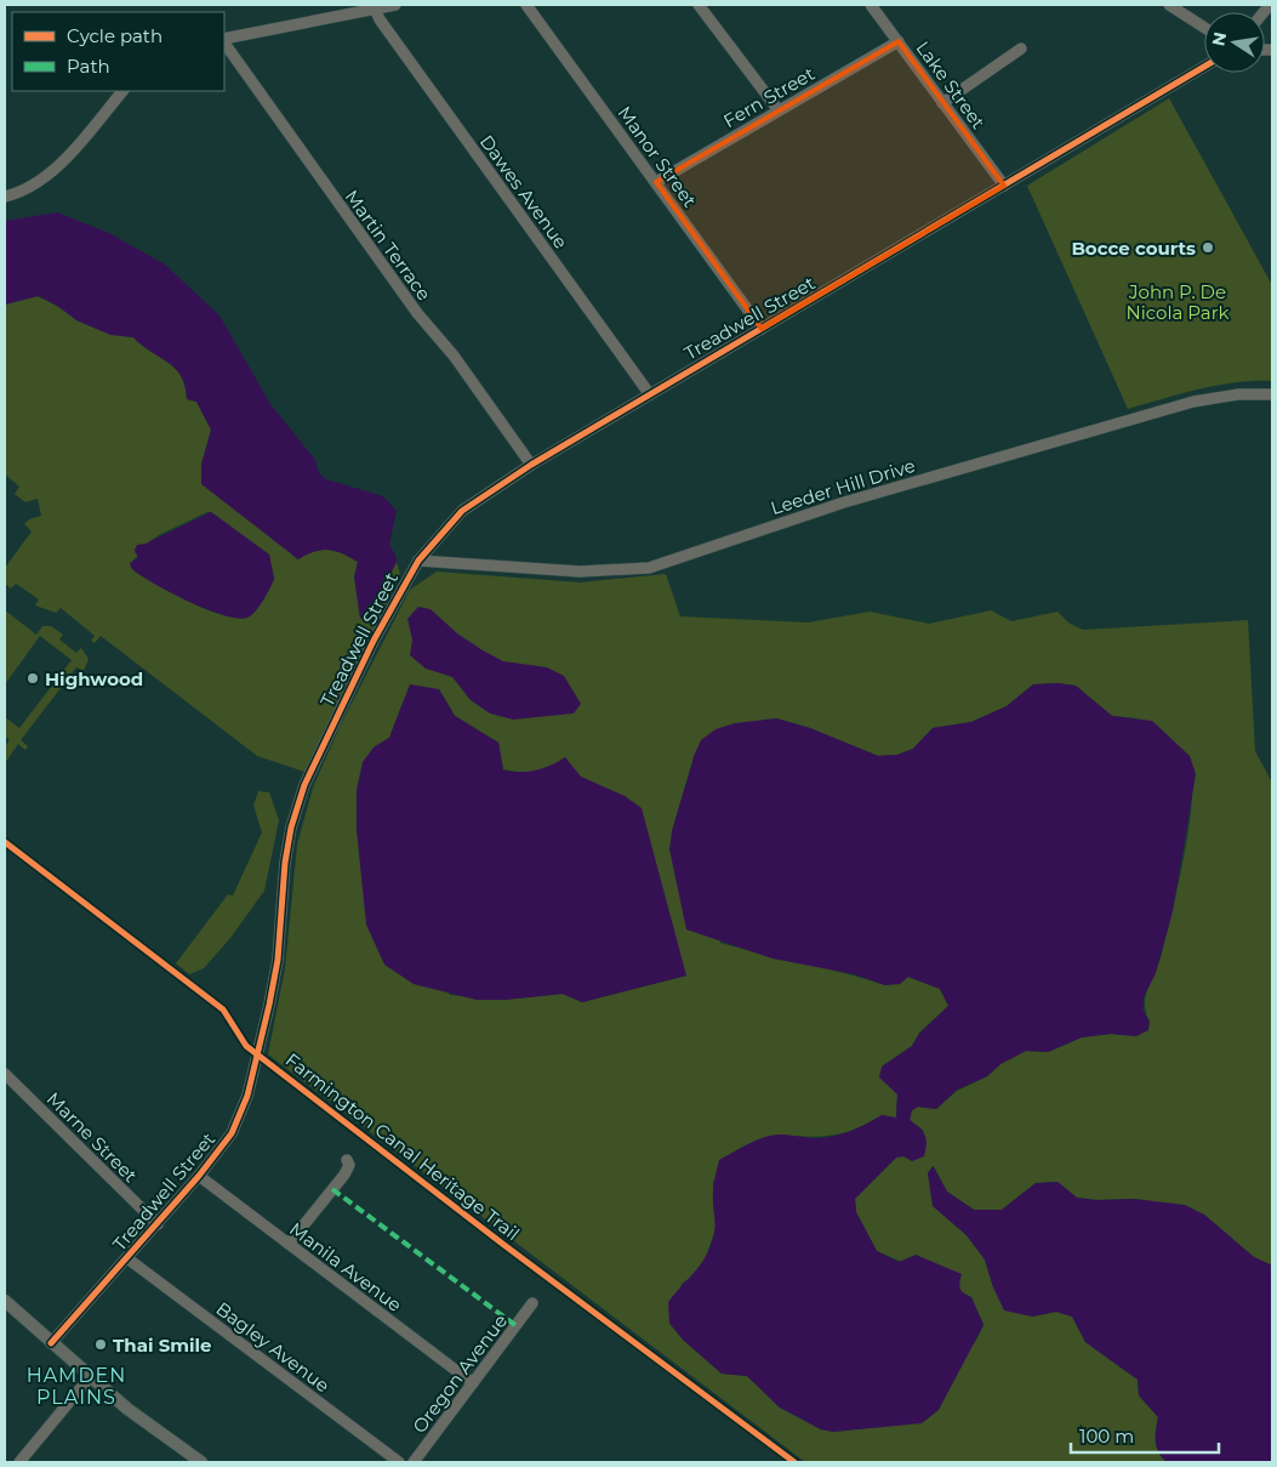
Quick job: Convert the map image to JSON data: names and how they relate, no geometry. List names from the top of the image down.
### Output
{
  "streets": {
    "street": [
      "Lake Street",
      "Fern Street",
      "Manor Street",
      "Dawes Avenue",
      "Martin Terrace",
      "Treadwell Street",
      "Leeder Hill Drive",
      "Marne Street",
      "Manila Avenue",
      "Bagley Avenue",
      "Oregon Avenue"
    ],
    "cycle path": ["Farmington Canal Heritage Trail"]
  },
  "crossings": [
    ["Lake Street", "Fern Street"],
    ["Lake Street", "Treadwell Street"],
    ["Fern Street", "Manor Street"],
    ["Manor Street", "Treadwell Street"],
    ["Dawes Avenue", "Treadwell Street"],
    ["Martin Terrace", "Treadwell Street"],
    ["Treadwell Street", "Leeder Hill Drive"],
    ["Treadwell Street", "Marne Street"],
    ["Treadwell Street", "Manila Avenue"],
    ["Treadwell Street", "Bagley Avenue"],
    ["Manila Avenue", "Oregon Avenue"]
  ],
  "districts": ["HAMDEN PLAINS"],
  "parks": ["John P. De Nicola Park"],
  "places": ["Bocce courts", "Highwood", "Thai Smile"],
  "legend": ["Cycle path", "Path"],
  "scale_bar": "100 m",
  "north": "left"
}
